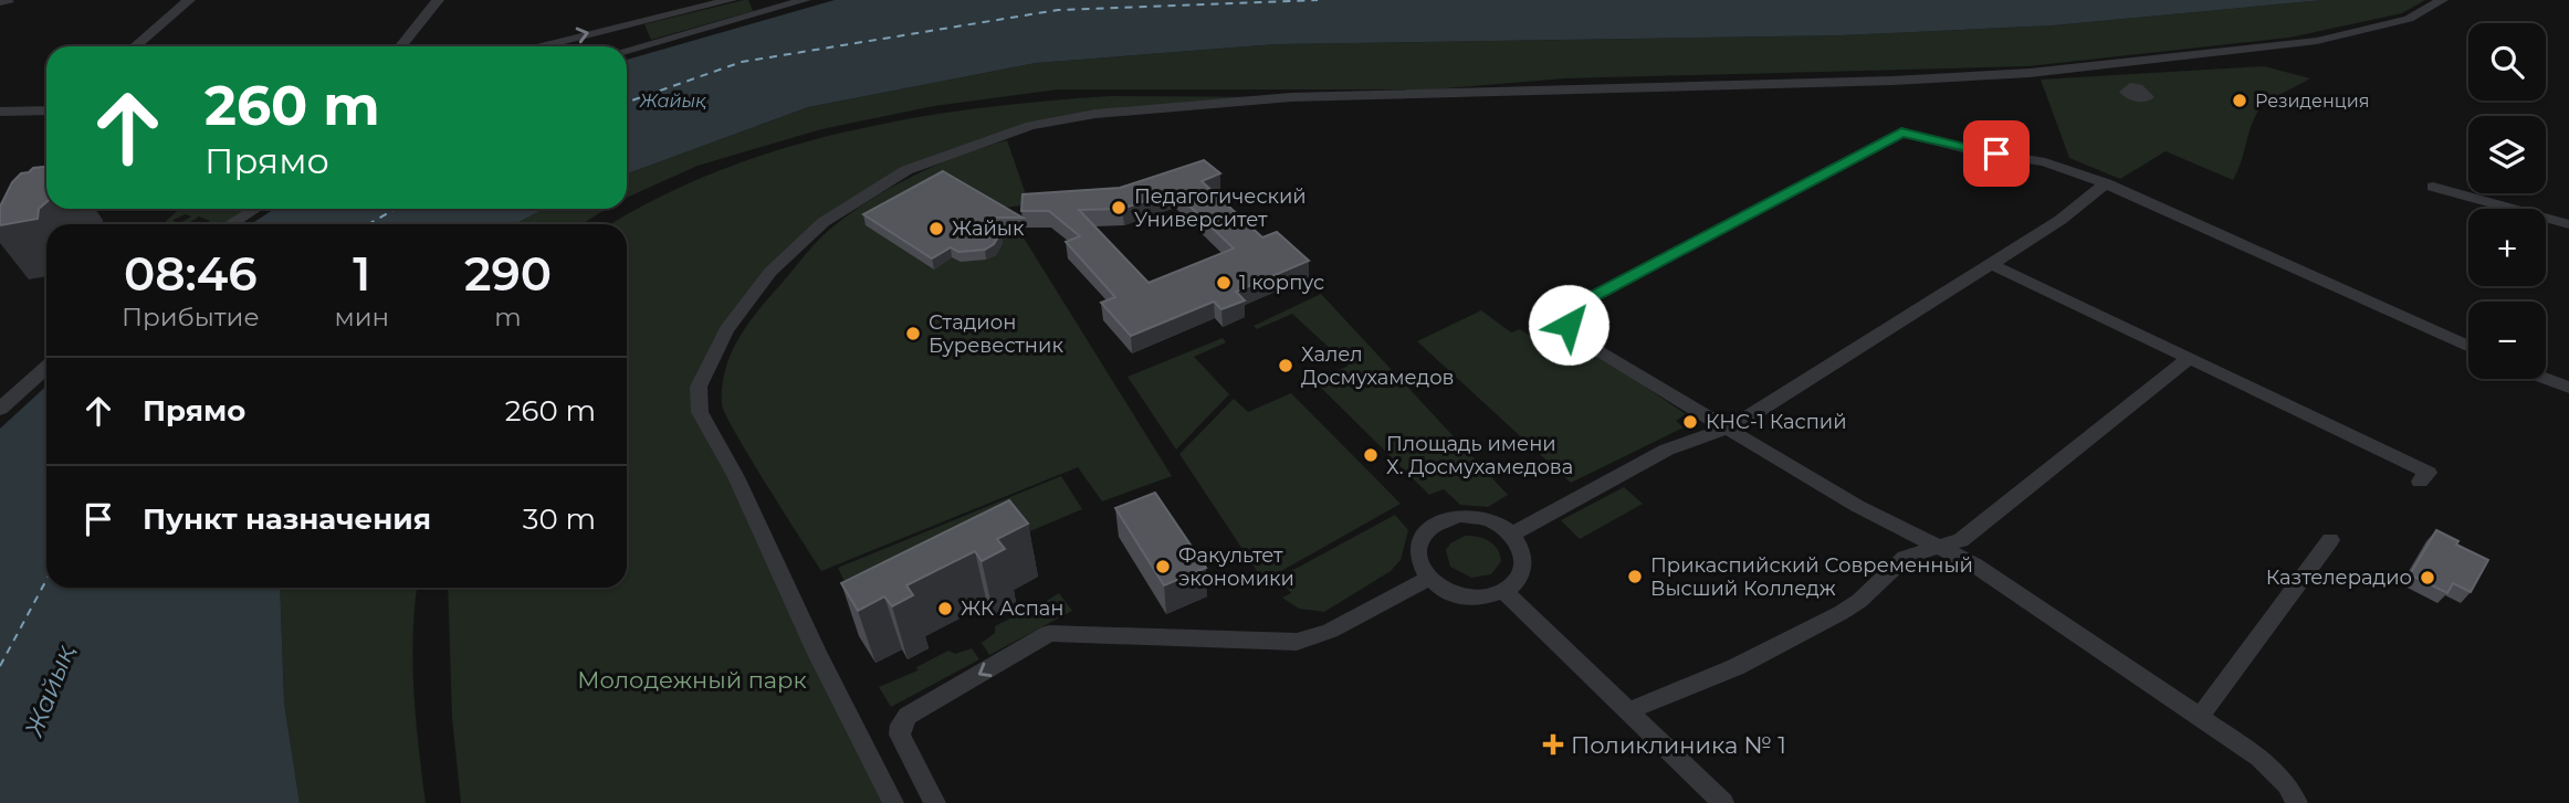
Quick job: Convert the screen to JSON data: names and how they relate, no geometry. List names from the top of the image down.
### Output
{
  "water": ["Жайық"],
  "parks": ["Молодежный парк"],
  "places": {
    "other": [
      "Резиденция",
      "Педагогический Университет",
      "Жайык",
      "1 корпус",
      "Стадион Буревестник",
      "Халел Досмухамедов",
      "КНС-1 Каспий",
      "Площадь имени Х. Досмухамедова",
      "Факультет экономики",
      "Прикаспийский Современный Высший Колледж",
      "Казтелерадио",
      "ЖК Аспан"
    ],
    "health": ["Поликлиника № 1"]
  },
  "page": {
    "map_buttons": ["+", "−"],
    "turn": ["260 m", "Прямо"],
    "eta": [
      "08:46",
      "Прибытие",
      "1",
      "мин",
      "290",
      "m"
    ],
    "list": [
      {
        "name": "Прямо",
        "value": "260 m"
      },
      {
        "name": "Пункт назначения",
        "value": "30 m"
      }
    ]
  }
}
